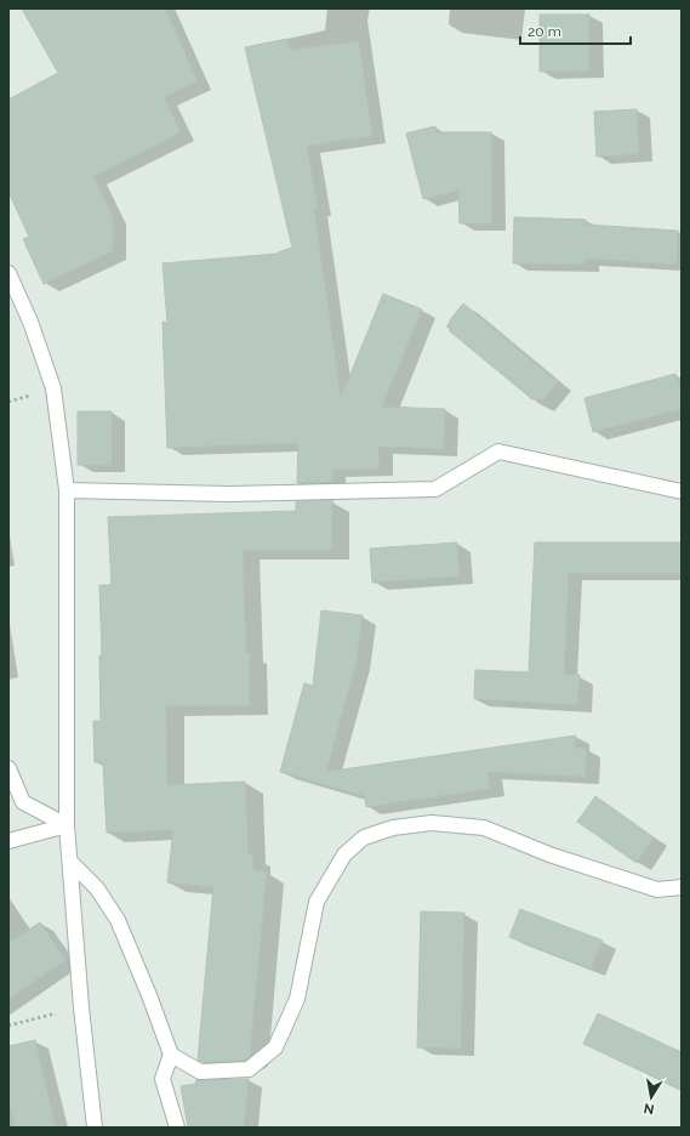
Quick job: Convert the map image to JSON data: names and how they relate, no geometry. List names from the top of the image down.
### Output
{
  "scale_bar": "20 m",
  "north": "bottom"
}
